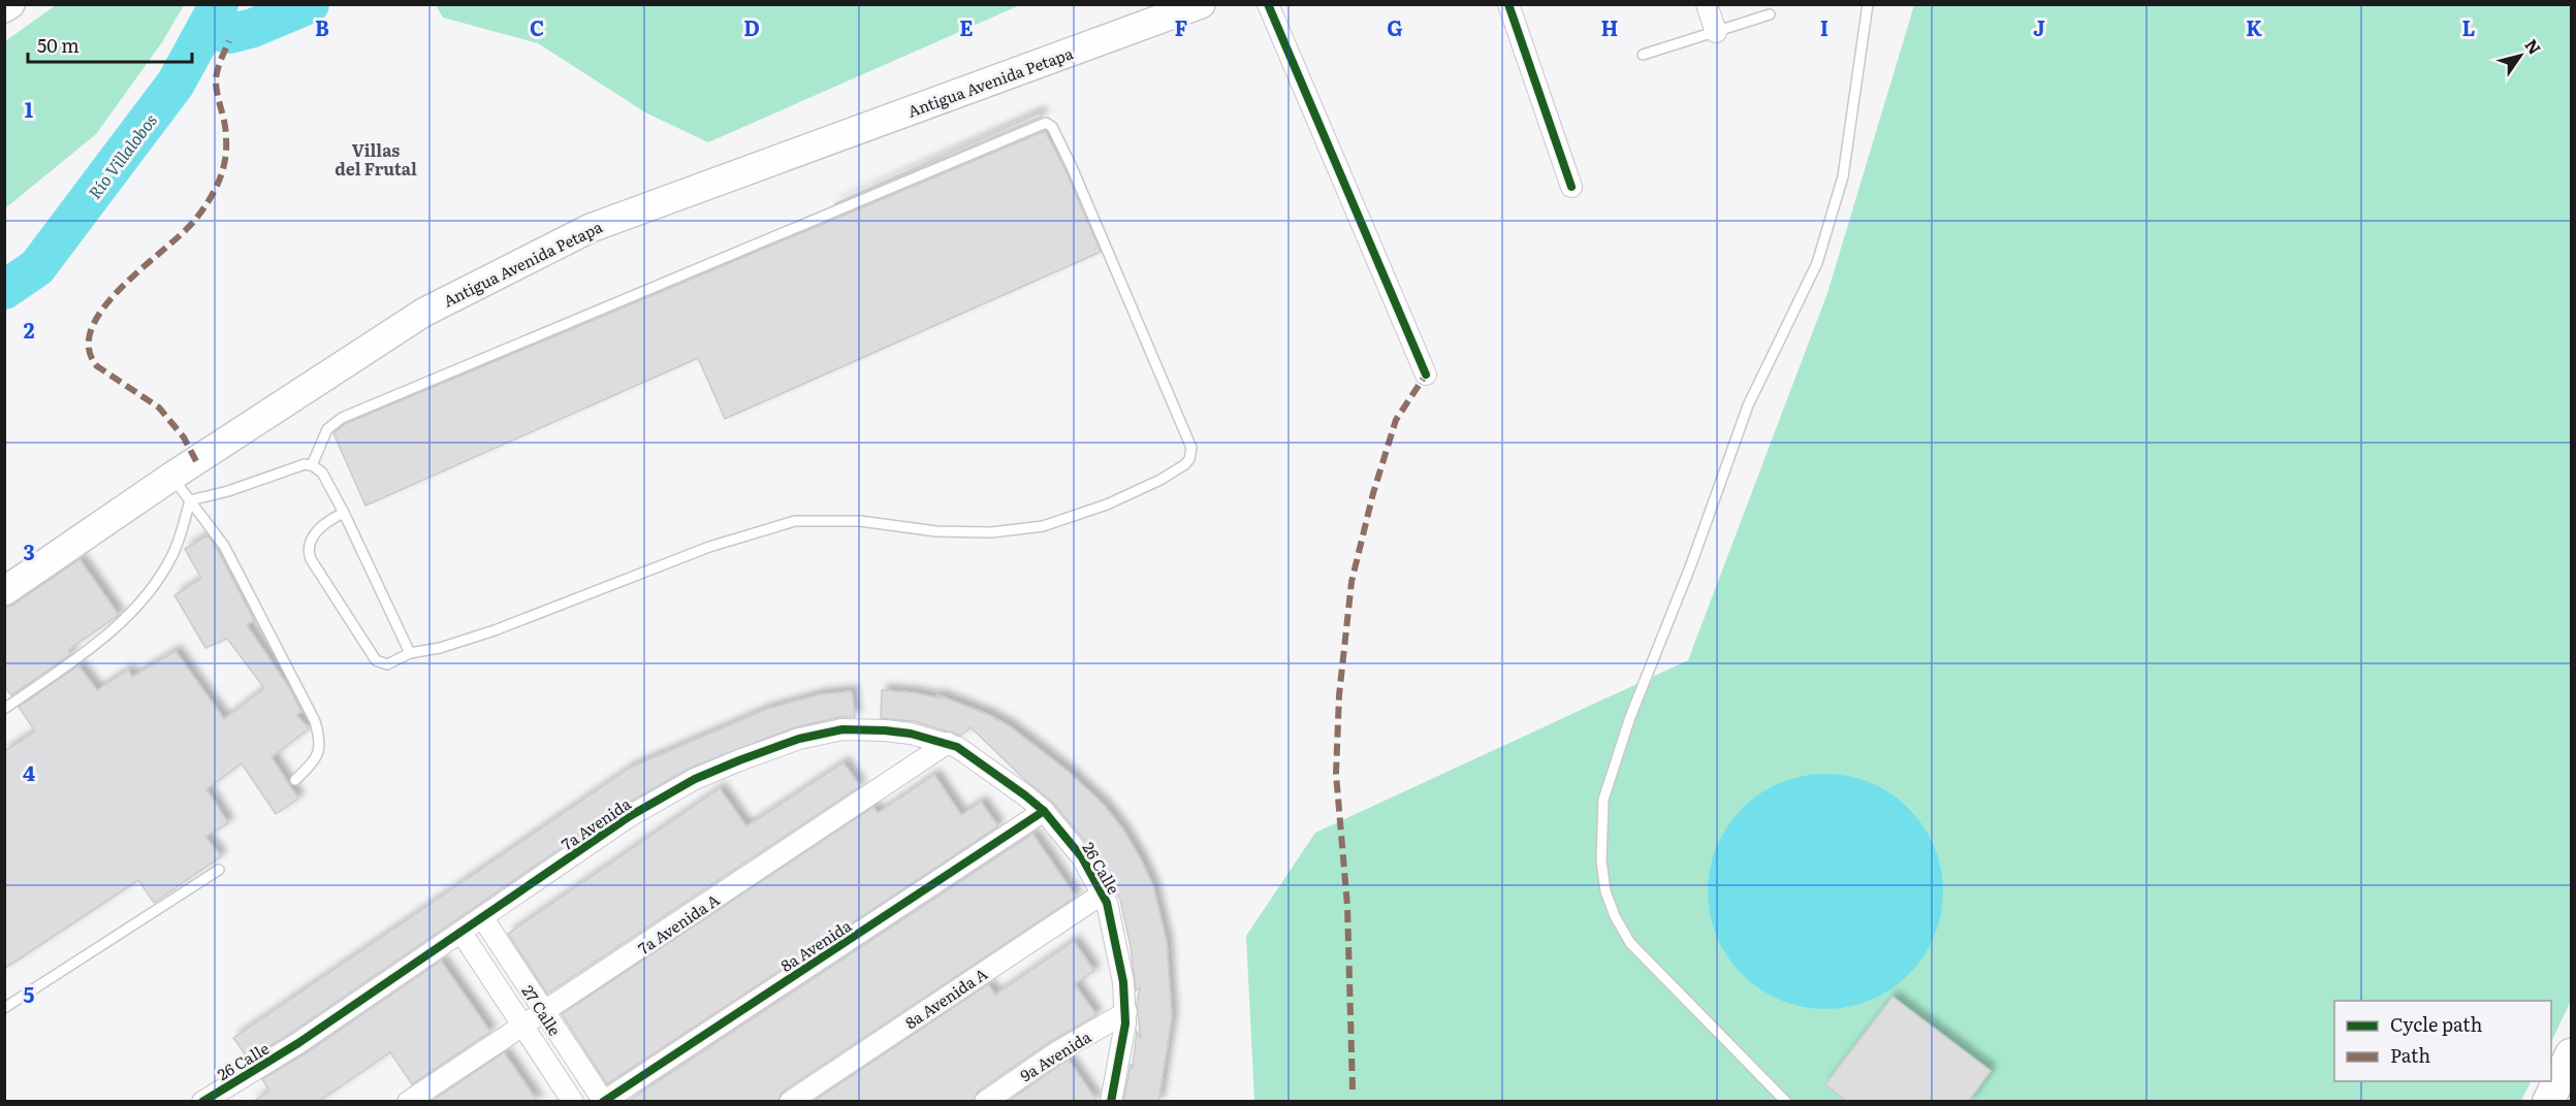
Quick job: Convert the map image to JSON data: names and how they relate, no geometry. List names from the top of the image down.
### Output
{
  "streets": {
    "main road": ["Antigua Avenida Petapa"],
    "street": [
      "7a Avenida",
      "26 Calle",
      "7a Avenida A",
      "8a Avenida",
      "8a Avenida A",
      "27 Calle",
      "9a Avenida"
    ]
  },
  "crossings": [
    ["7a Avenida", "26 Calle"],
    ["7a Avenida", "7a Avenida A"],
    ["7a Avenida", "27 Calle"],
    ["26 Calle", "7a Avenida A"],
    ["26 Calle", "8a Avenida"],
    ["26 Calle", "8a Avenida A"],
    ["26 Calle", "9a Avenida"],
    ["7a Avenida A", "27 Calle"],
    ["8a Avenida", "27 Calle"]
  ],
  "districts": ["Villas del Frutal"],
  "water": ["Río Villalobos"],
  "legend": ["Cycle path", "Path"],
  "scale_bar": "50 m",
  "north": "top right",
  "grid": {
    "columns": [
      "B",
      "C",
      "D",
      "E",
      "F",
      "G",
      "H",
      "I",
      "J",
      "K",
      "L"
    ],
    "rows": [
      "1",
      "2",
      "3",
      "4",
      "5"
    ]
  }
}
